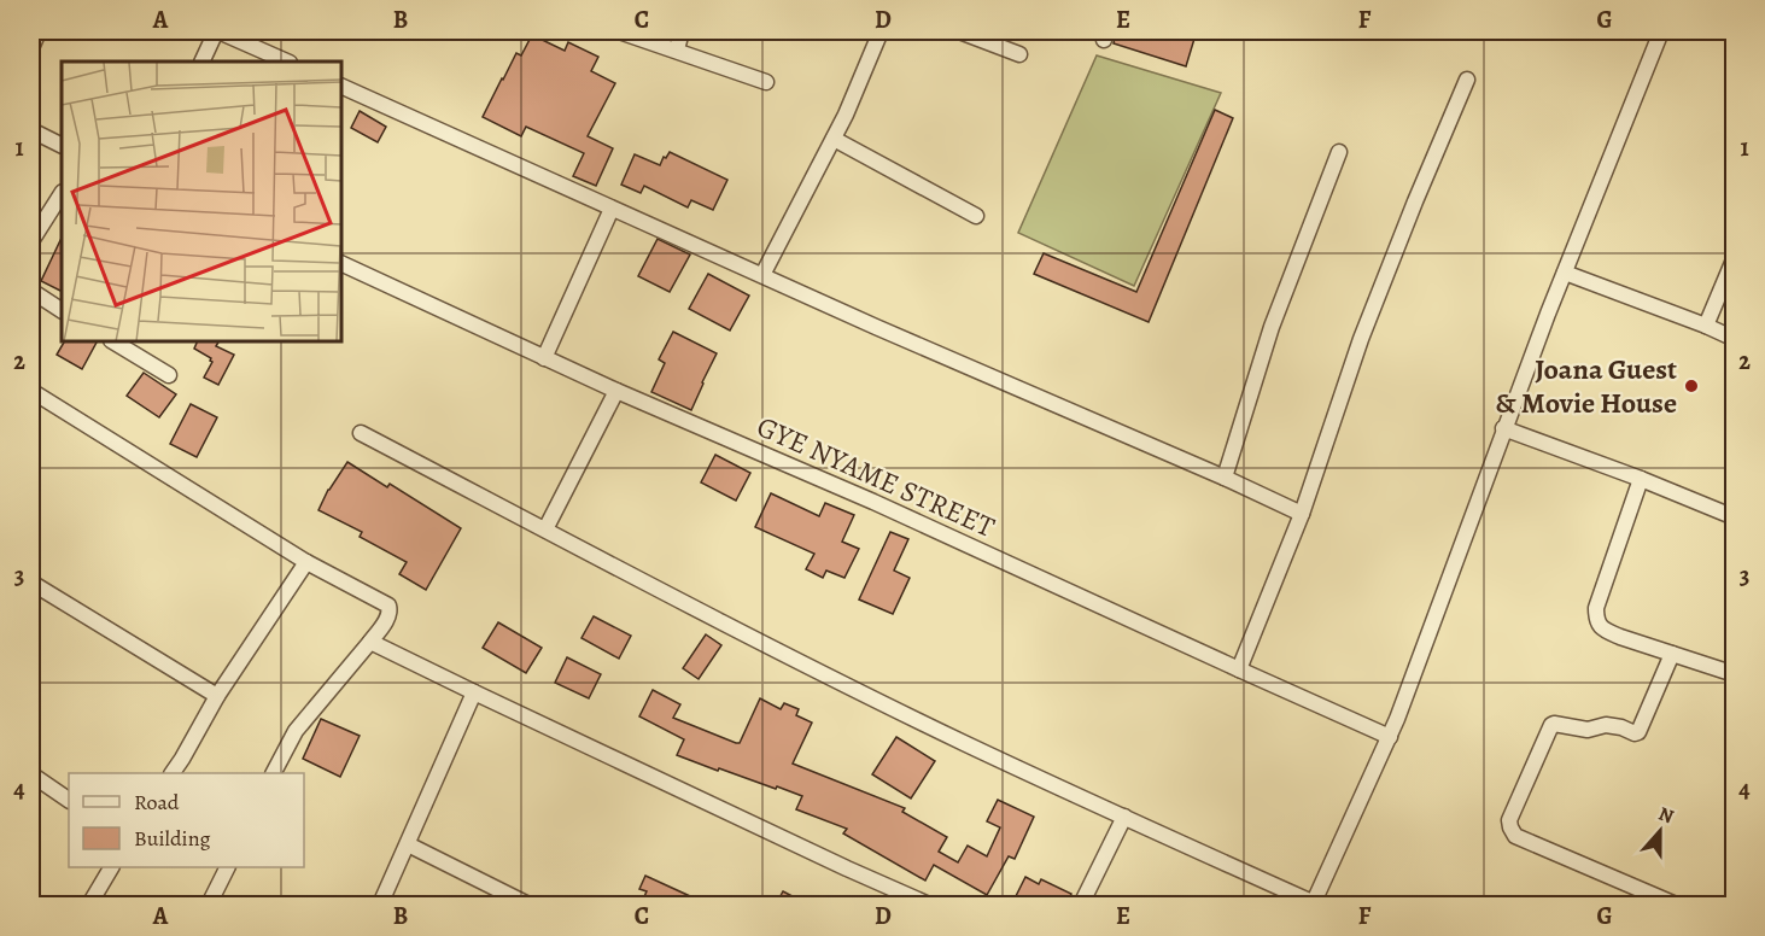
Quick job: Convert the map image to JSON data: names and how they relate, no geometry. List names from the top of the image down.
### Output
{
  "streets": {
    "street": ["GYE NYAME STREET"]
  },
  "places": ["Joana Guest & Movie House"],
  "legend": ["Road", "Building"],
  "north": "top",
  "grid": {
    "columns": [
      "A",
      "B",
      "C",
      "D",
      "E",
      "F",
      "G"
    ],
    "rows": [
      "1",
      "2",
      "3",
      "4"
    ]
  }
}
